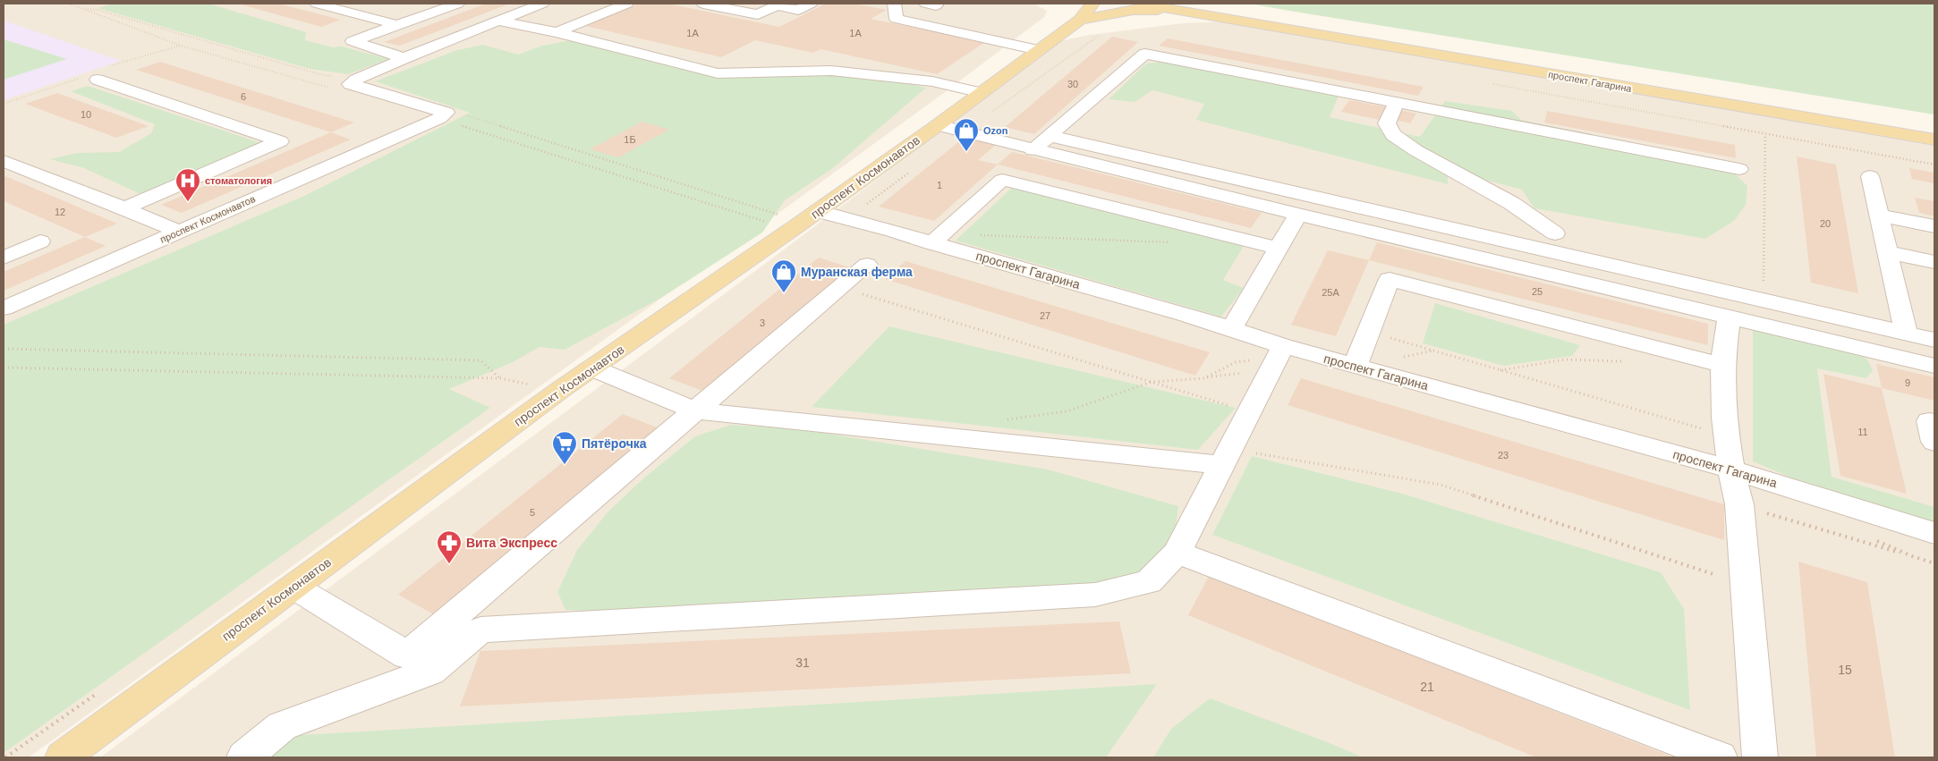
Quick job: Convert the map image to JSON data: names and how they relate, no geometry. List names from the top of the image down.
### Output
{
  "streets": {
    "main road": ["проспект Гагарина", "проспект Космонавтов"]
  },
  "crossings": [
    ["проспект Гагарина", "проспект Космонавтов"]
  ],
  "places": {
    "shop": ["Ozon", "Муранская ферма"],
    "hospital": ["стоматология"],
    "supermarket": ["Пятёрочка"],
    "pharmacy": ["Вита Экспресс"]
  },
  "house_numbers": [
    "1А",
    "1А",
    "30",
    "6",
    "10",
    "1Б",
    "1",
    "12",
    "20",
    "25",
    "25А",
    "27",
    "3",
    "9",
    "11",
    "23",
    "5",
    "31",
    "15",
    "21"
  ]
}
